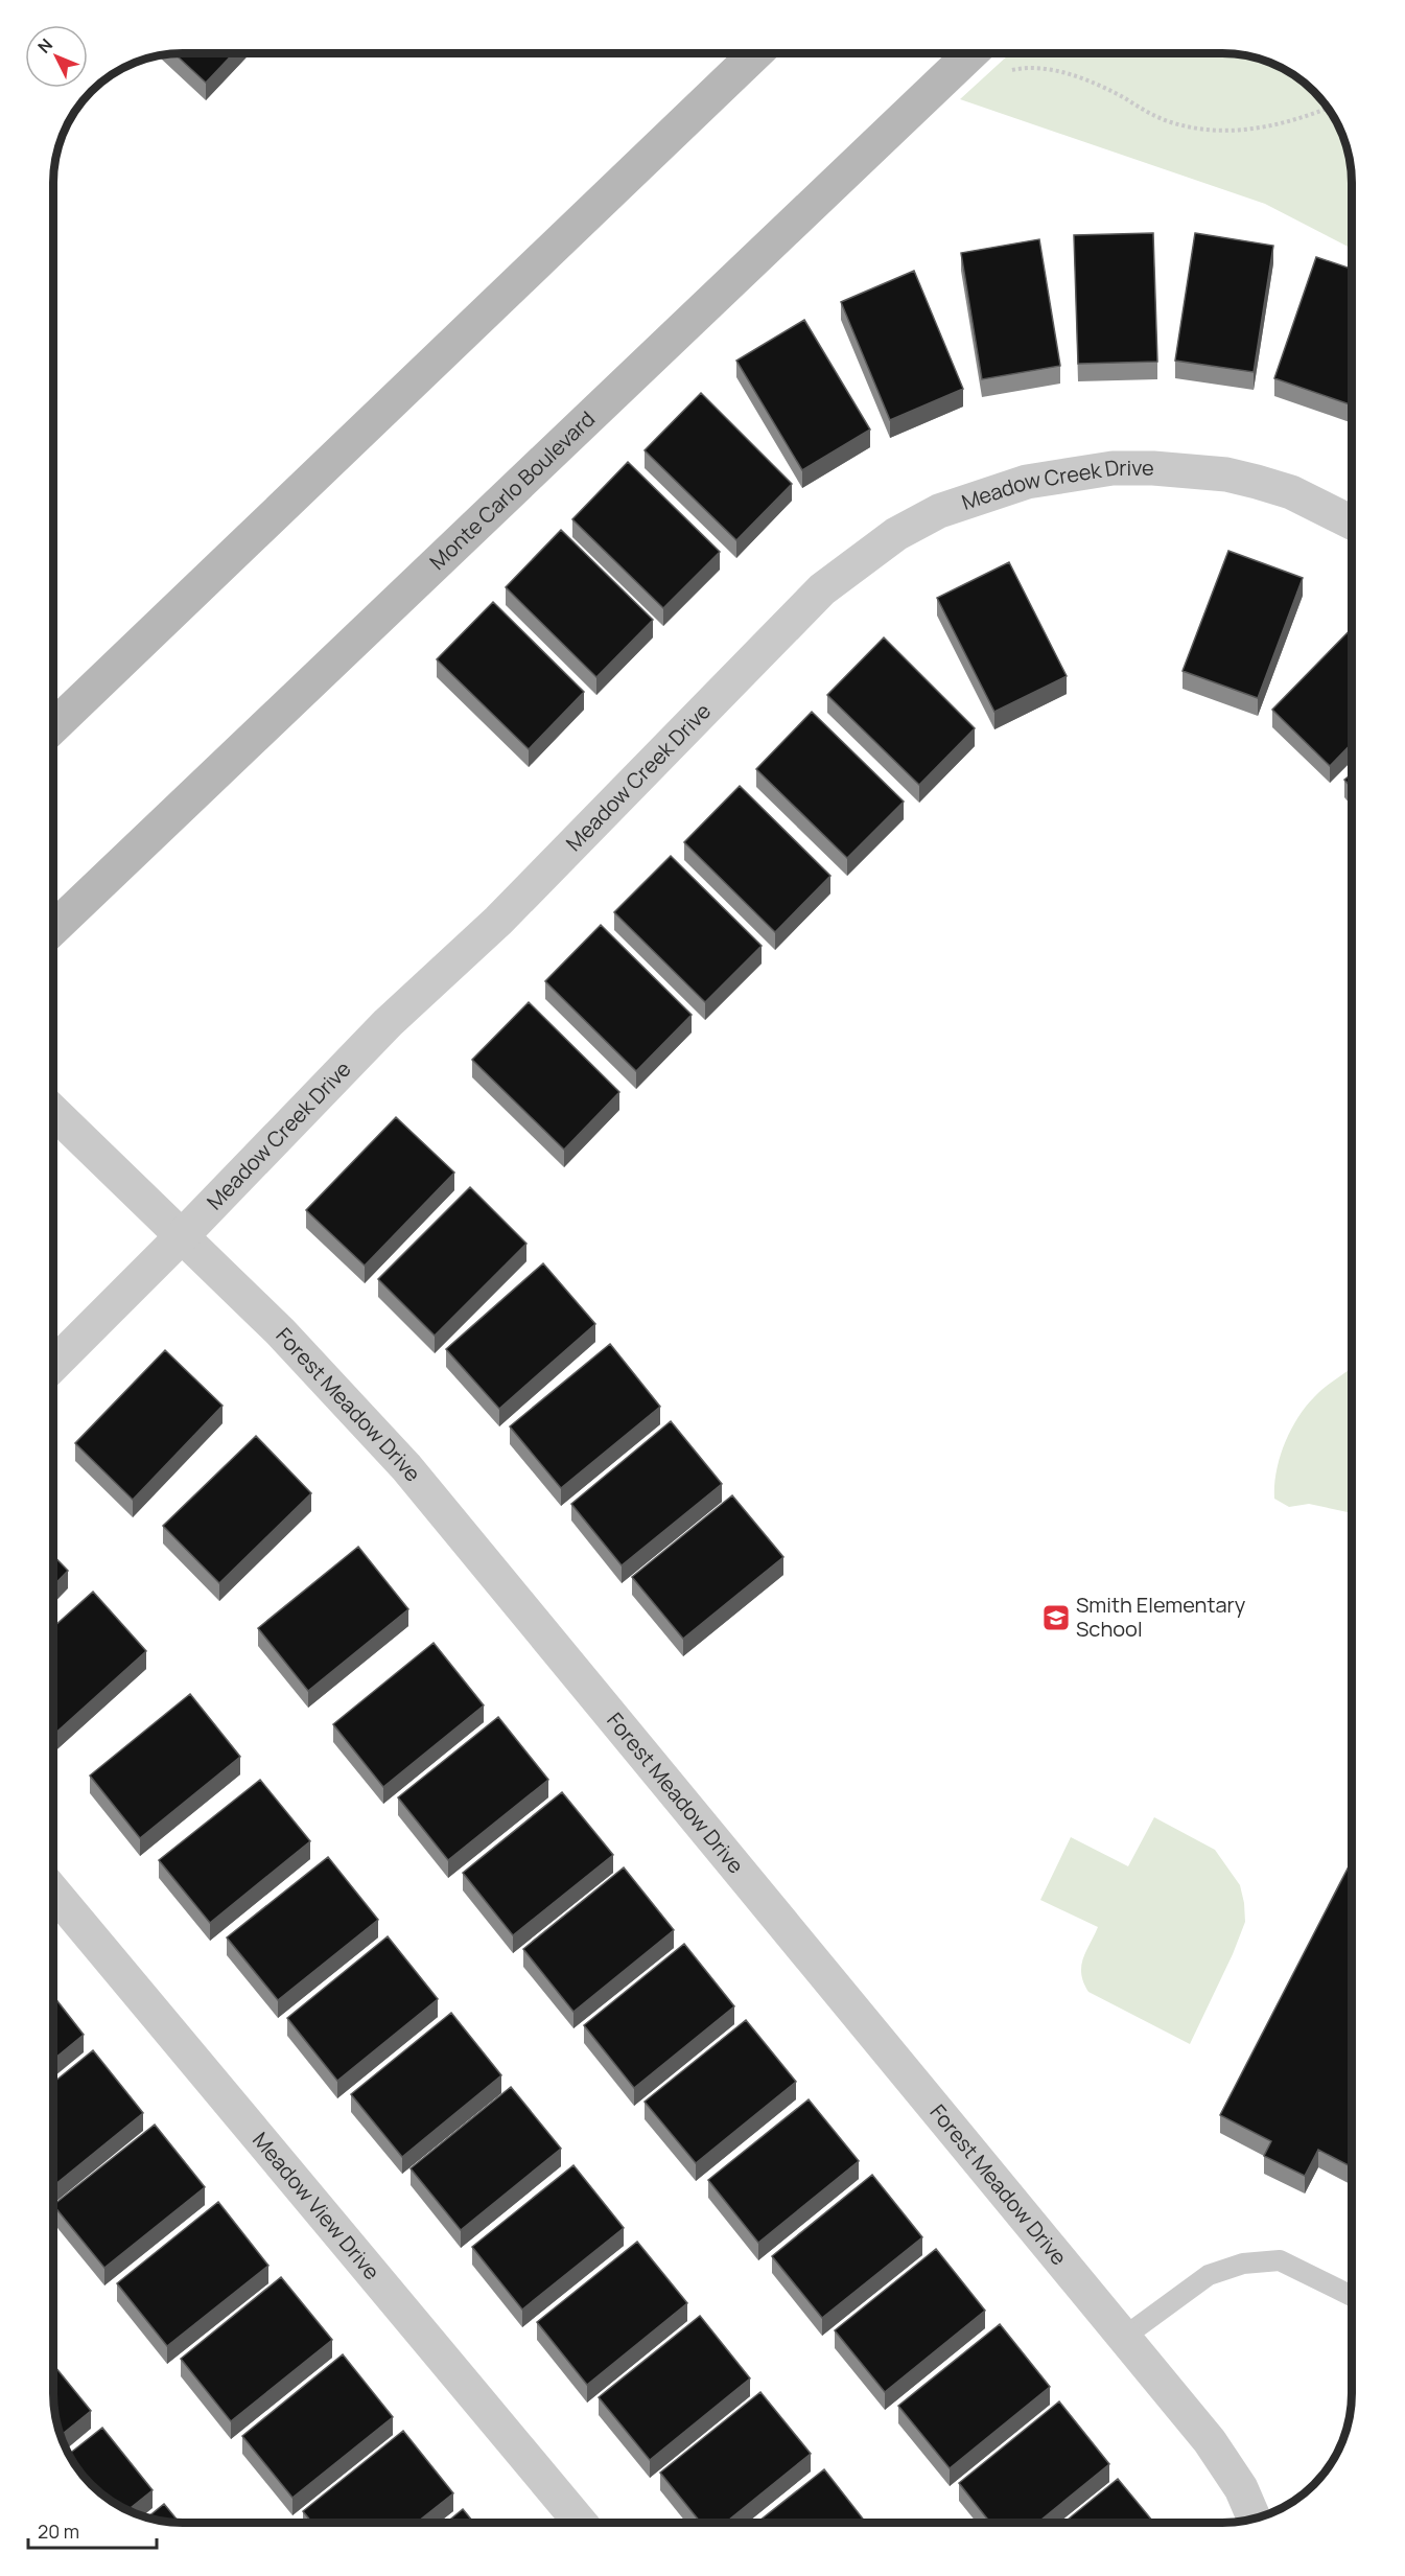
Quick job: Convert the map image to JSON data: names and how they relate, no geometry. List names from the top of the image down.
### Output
{
  "streets": {
    "main road": ["Monte Carlo Boulevard"],
    "street": ["Meadow Creek Drive", "Forest Meadow Drive", "Meadow View Drive"]
  },
  "crossings": [
    ["Meadow Creek Drive", "Forest Meadow Drive"]
  ],
  "places": {
    "school or university": ["Smith Elementary School"]
  },
  "scale_bar": "20 m",
  "north": "top left"
}
